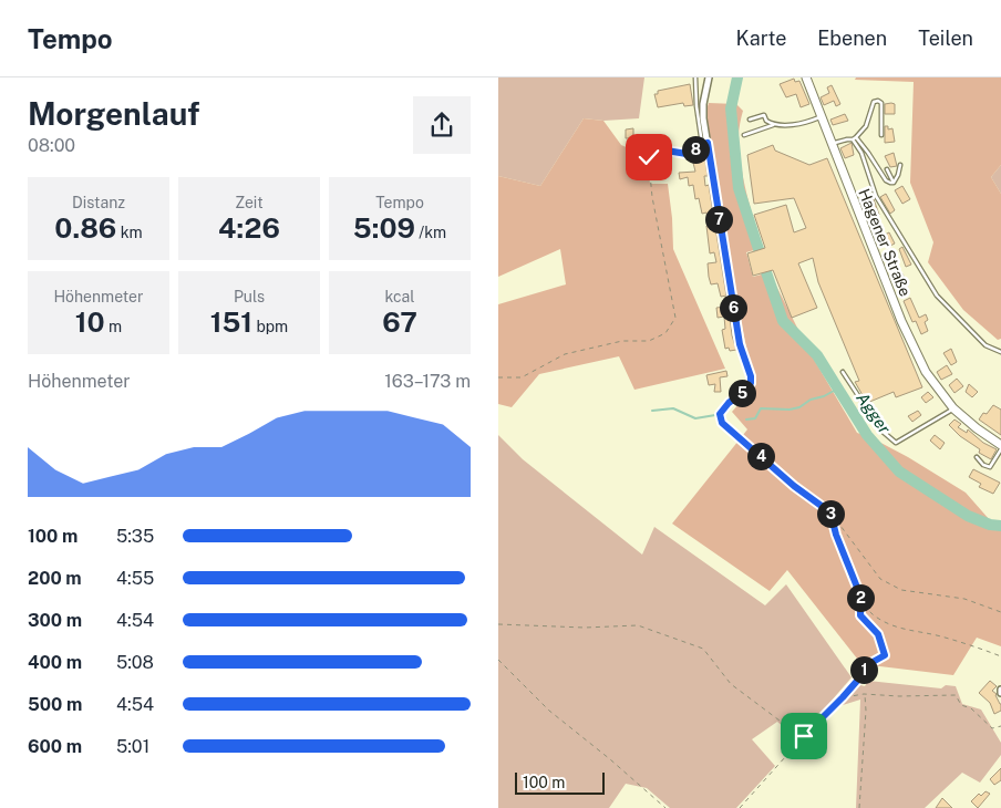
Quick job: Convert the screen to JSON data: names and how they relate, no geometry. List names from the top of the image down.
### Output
{
  "streets": {
    "main road": ["Hagener Straße"]
  },
  "water": ["Agger"],
  "scale_bar": "100 m",
  "page": {
    "header": "Tempo",
    "nav": ["Karte", "Ebenen", "Teilen"],
    "heading": ["Morgenlauf", "08:00"],
    "pins": [
      "8",
      "7",
      "6",
      "5",
      "4",
      "3",
      "2",
      "1"
    ],
    "stats": [
      ["Distanz", "0.86 km"],
      ["Zeit", "4:26"],
      ["Tempo", "5:09 /km"],
      ["Höhenmeter", "10 m"],
      ["Puls", "151 bpm"],
      ["kcal", "67"]
    ],
    "chart": ["Höhenmeter", "163–173 m"],
    "list": [
      {
        "name": "100 m",
        "note": "5:35"
      },
      {
        "name": "200 m",
        "note": "4:55"
      },
      {
        "name": "300 m",
        "note": "4:54"
      },
      {
        "name": "400 m",
        "note": "5:08"
      },
      {
        "name": "500 m",
        "note": "4:54"
      },
      {
        "name": "600 m",
        "note": "5:01"
      }
    ],
    "scale": "100 m"
  }
}
